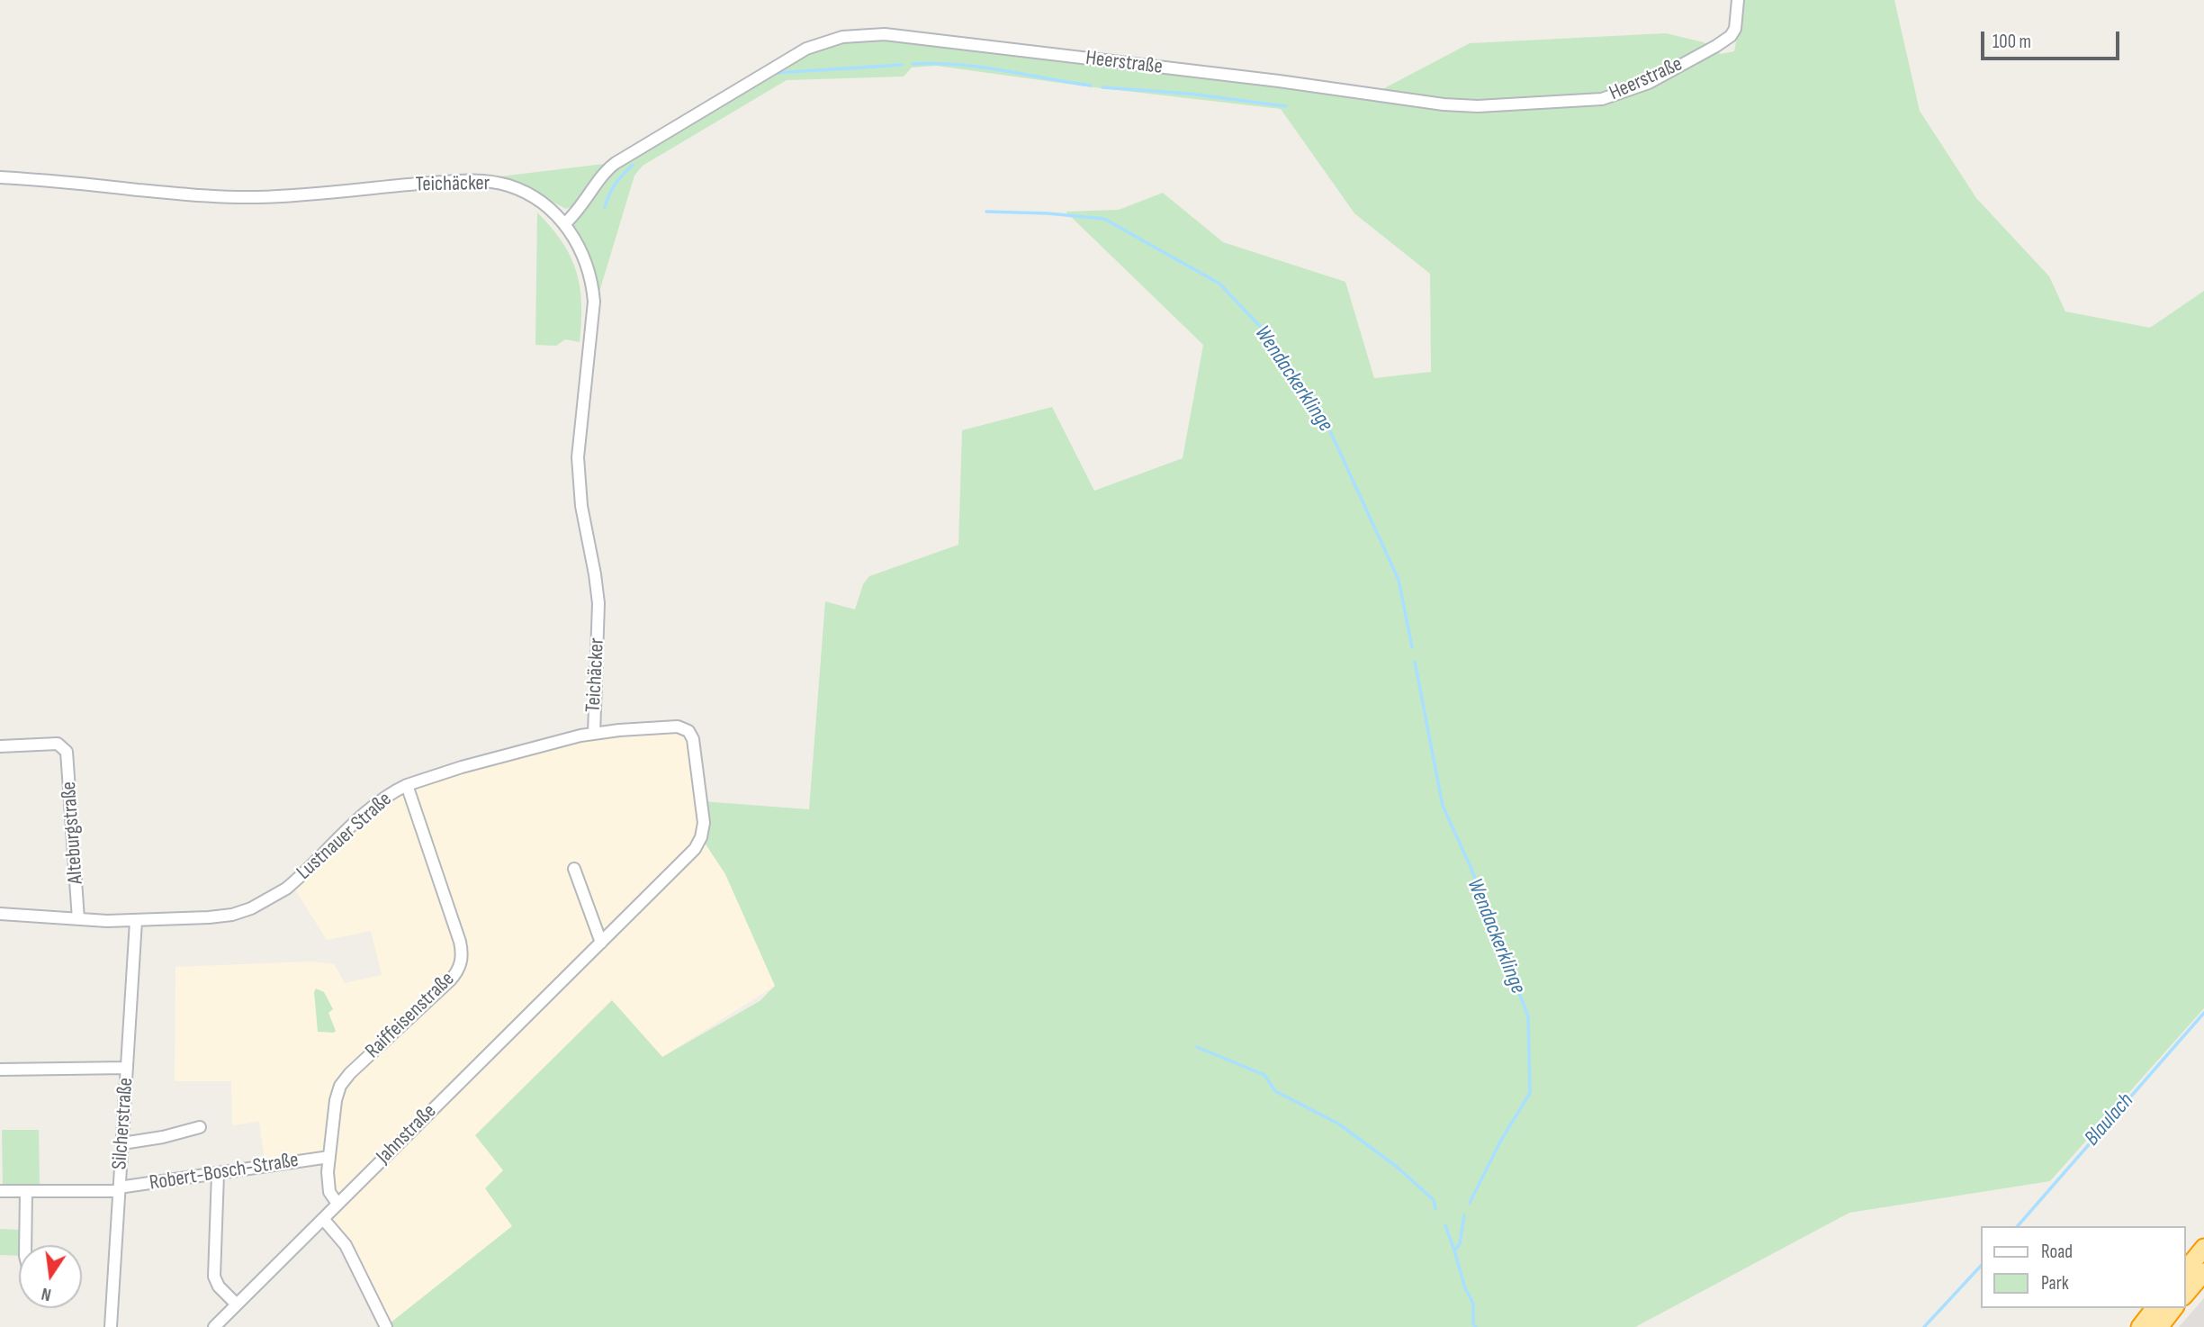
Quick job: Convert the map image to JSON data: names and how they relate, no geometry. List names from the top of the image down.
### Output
{
  "streets": {
    "street": [
      "Heerstraße",
      "Teichäcker",
      "Alteburgstraße",
      "Lustnauer Straße",
      "Raiffeisenstraße",
      "Silcherstraße",
      "Jahnstraße",
      "Robert-Bosch-Straße"
    ]
  },
  "crossings": [
    ["Heerstraße", "Teichäcker"],
    ["Teichäcker", "Lustnauer Straße"],
    ["Alteburgstraße", "Lustnauer Straße"],
    ["Lustnauer Straße", "Raiffeisenstraße"],
    ["Lustnauer Straße", "Silcherstraße"],
    ["Lustnauer Straße", "Jahnstraße"],
    ["Raiffeisenstraße", "Jahnstraße"],
    ["Raiffeisenstraße", "Robert-Bosch-Straße"],
    ["Silcherstraße", "Robert-Bosch-Straße"]
  ],
  "water": ["Wendackerklinge", "Blaulach"],
  "legend": ["Road", "Park"],
  "scale_bar": "100 m",
  "north": "bottom"
}
